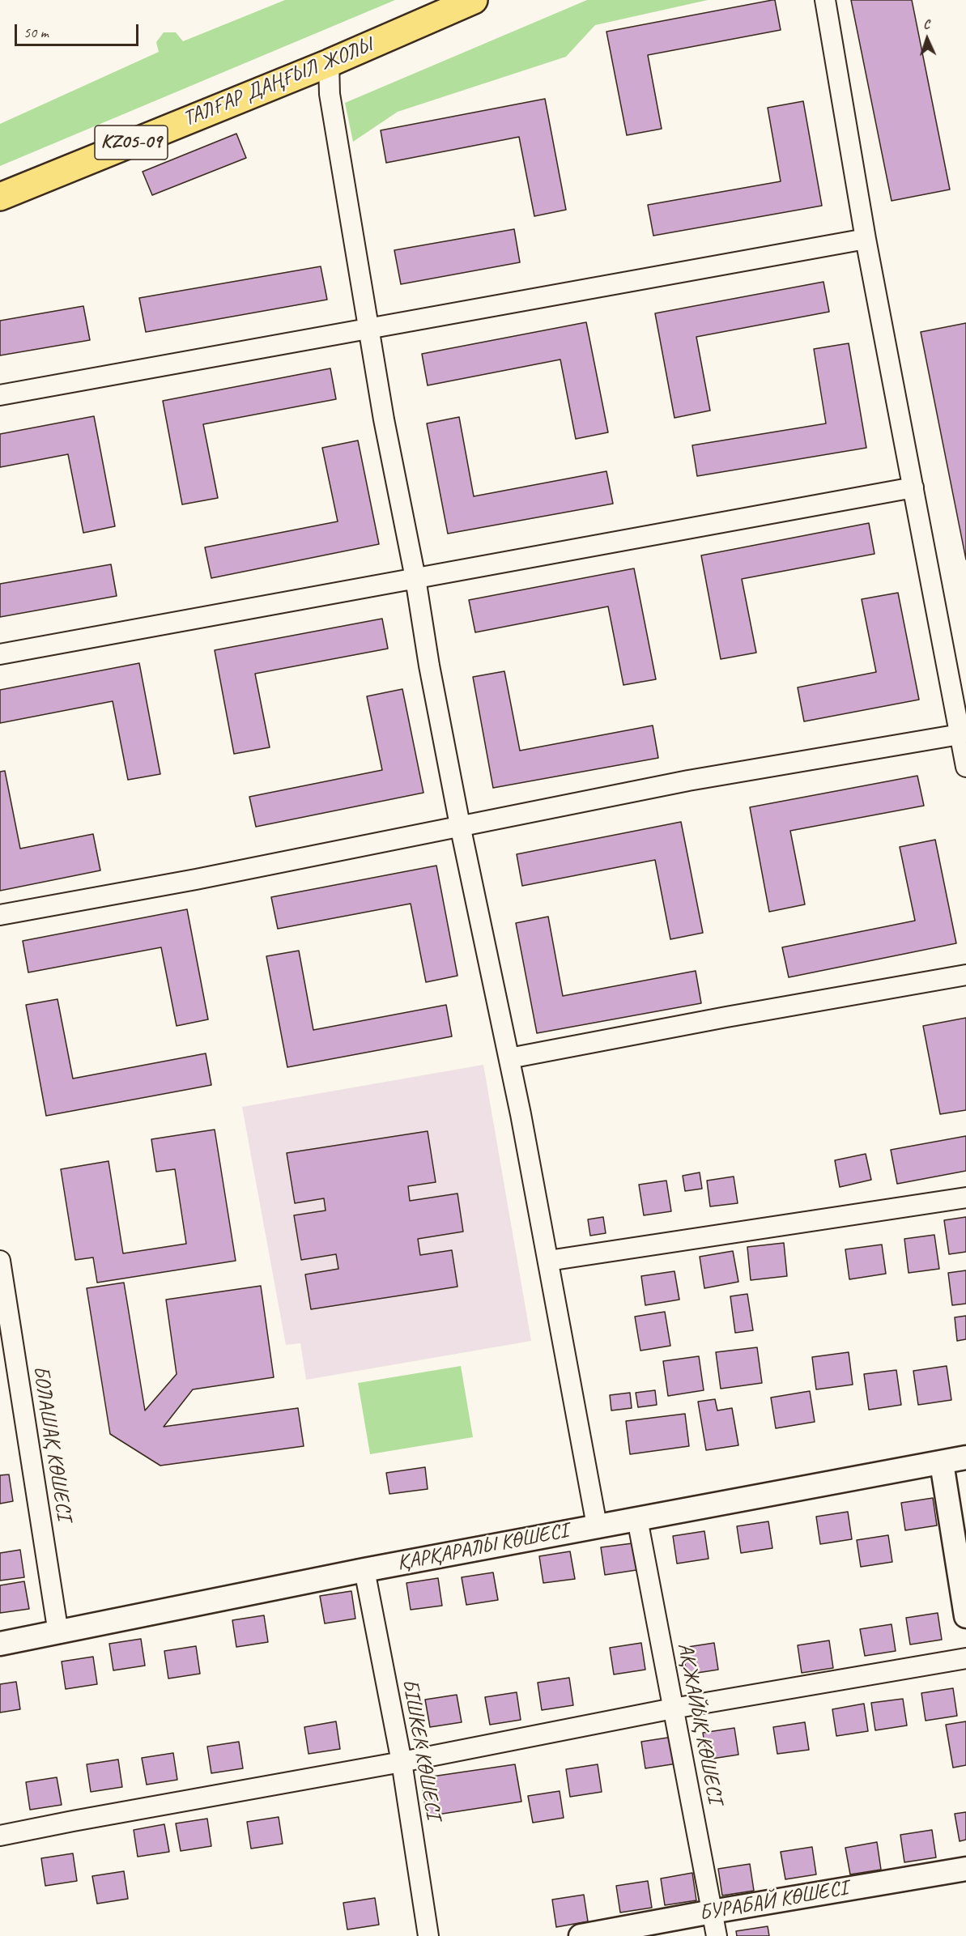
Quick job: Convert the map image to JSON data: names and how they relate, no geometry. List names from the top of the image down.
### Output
{
  "streets": {
    "main road": ["ТАЛҒАР ДАҢҒЫЛ ЖОЛЫ", "KZ05-09"],
    "street": [
      "БОЛАШАҚ КӨШЕСІ",
      "ҚАРҚАРАЛЫ КӨШЕСІ",
      "АҚЖАЙЫҚ КӨШЕСІ",
      "БІШКЕК КӨШЕСІ",
      "БУРАБАЙ КӨШЕСІ"
    ]
  },
  "crossings": [
    ["БОЛАШАҚ КӨШЕСІ", "ҚАРҚАРАЛЫ КӨШЕСІ"],
    ["ҚАРҚАРАЛЫ КӨШЕСІ", "АҚЖАЙЫҚ КӨШЕСІ"],
    ["ҚАРҚАРАЛЫ КӨШЕСІ", "БІШКЕК КӨШЕСІ"],
    ["АҚЖАЙЫҚ КӨШЕСІ", "БУРАБАЙ КӨШЕСІ"]
  ],
  "scale_bar": "50 m",
  "north": "top"
}
